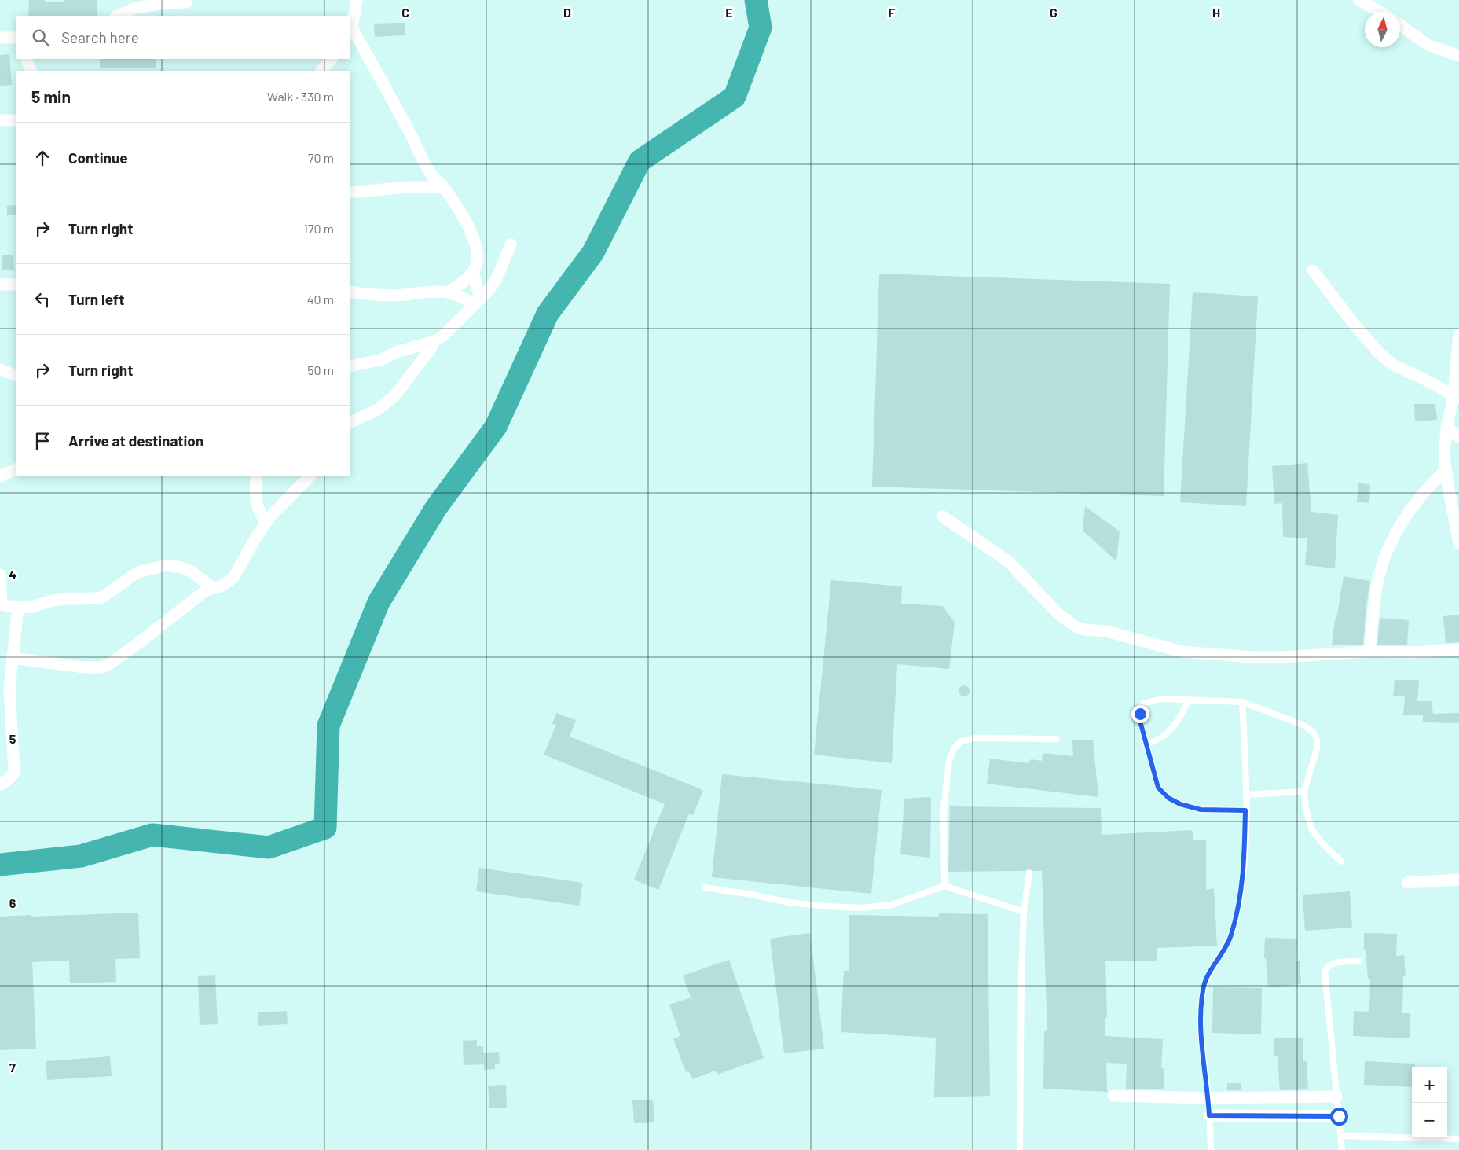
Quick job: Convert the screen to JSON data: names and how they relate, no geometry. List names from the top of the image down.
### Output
{
  "north": "top",
  "page": {
    "search": "Search here",
    "heading": ["5 min", "Walk · 330 m"],
    "list": [
      ["Continue", "70 m"],
      ["Turn right", "170 m"],
      ["Turn left", "40 m"],
      ["Turn right", "50 m"],
      "Arrive at destination"
    ],
    "map_buttons": ["+", "−"]
  },
  "grid": {
    "columns": [
      "C",
      "D",
      "E",
      "F",
      "G",
      "H"
    ],
    "rows": [
      "4",
      "5",
      "6",
      "7"
    ]
  }
}
